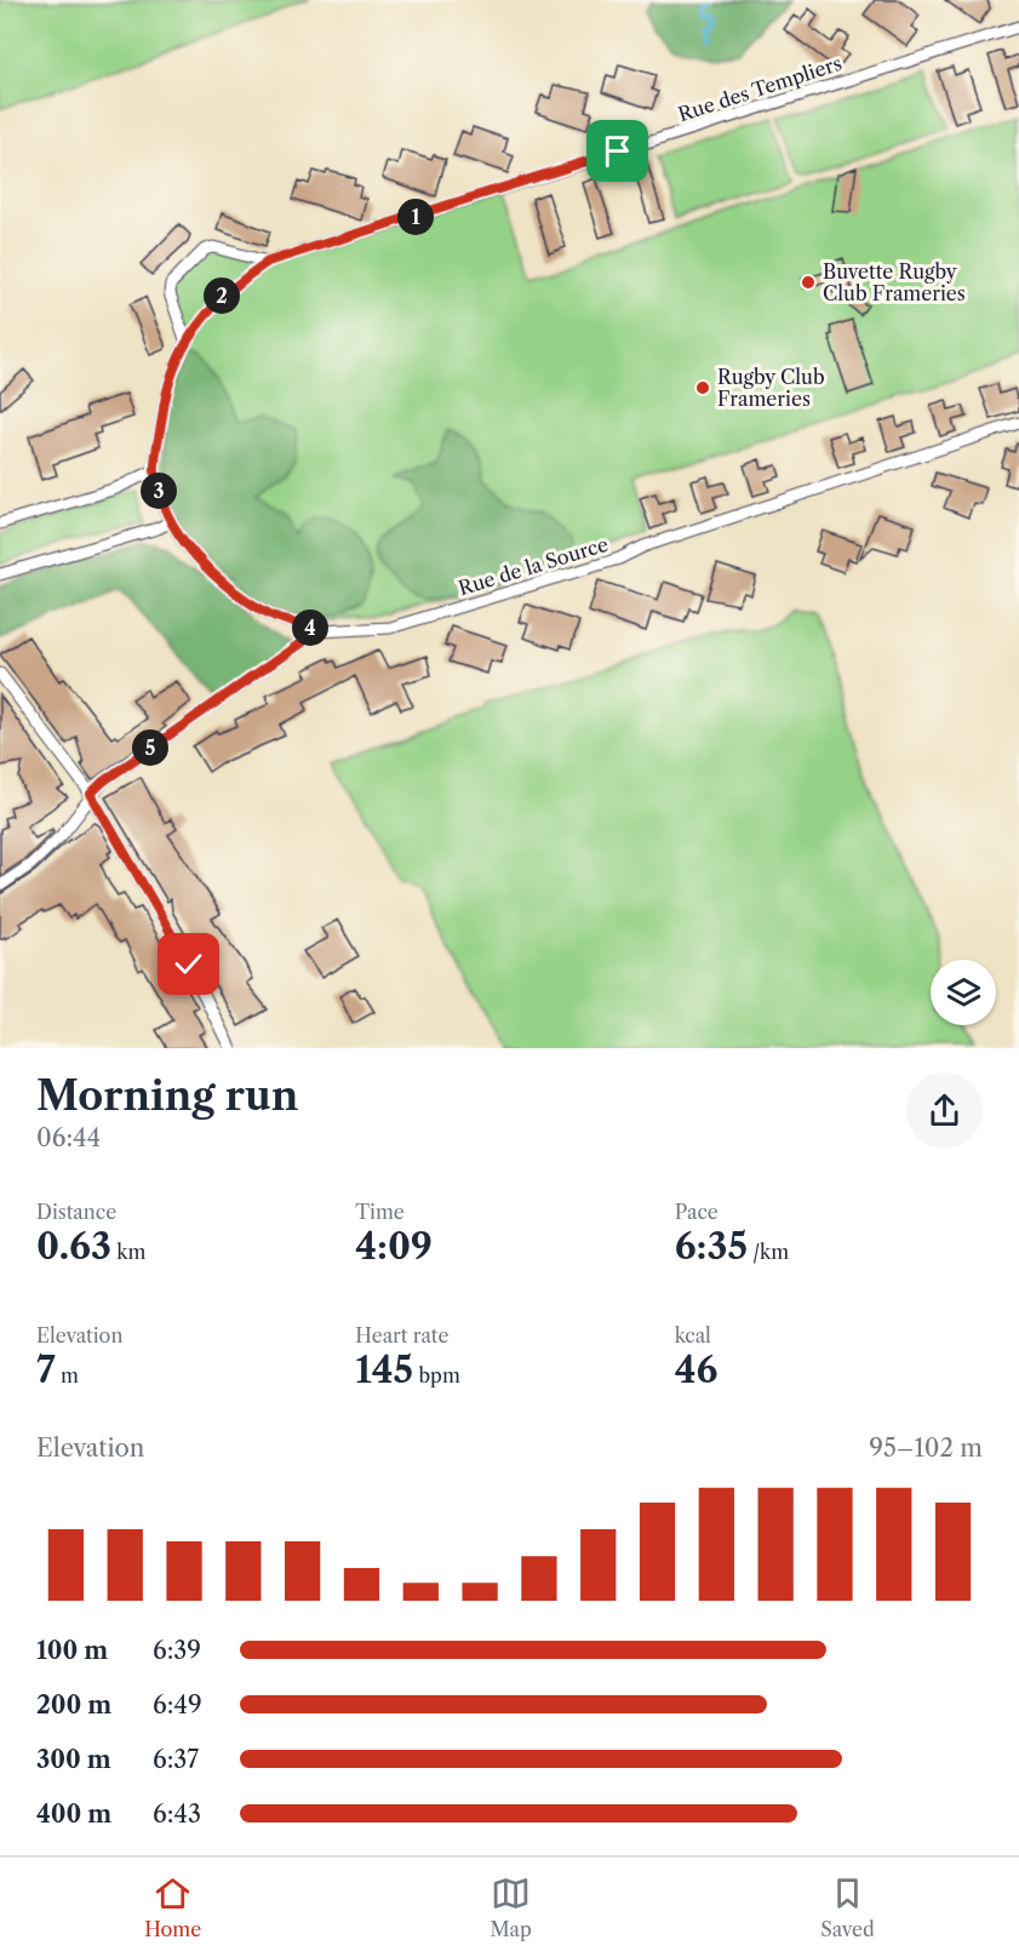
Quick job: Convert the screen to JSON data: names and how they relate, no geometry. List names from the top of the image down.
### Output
{
  "streets": {
    "street": ["Rue des Templiers", "Rue de la Source"]
  },
  "crossings": [
    ["Rue des Templiers", "Rue de la Source"]
  ],
  "places": ["Buvette Rugby Club Frameries", "Rugby Club Frameries"],
  "page": {
    "pins": [
      "1",
      "2",
      "3",
      "4",
      "5"
    ],
    "heading": ["Morning run", "06:44"],
    "stats": [
      ["Distance", "0.63 km"],
      ["Time", "4:09"],
      ["Pace", "6:35 /km"],
      ["Elevation", "7 m"],
      ["Heart rate", "145 bpm"],
      ["kcal", "46"]
    ],
    "chart": ["Elevation", "95–102 m"],
    "list": [
      {
        "name": "100 m",
        "note": "6:39"
      },
      {
        "name": "200 m",
        "note": "6:49"
      },
      {
        "name": "300 m",
        "note": "6:37"
      },
      {
        "name": "400 m",
        "note": "6:43"
      }
    ],
    "tabs": ["Home", "Map", "Saved"]
  }
}
